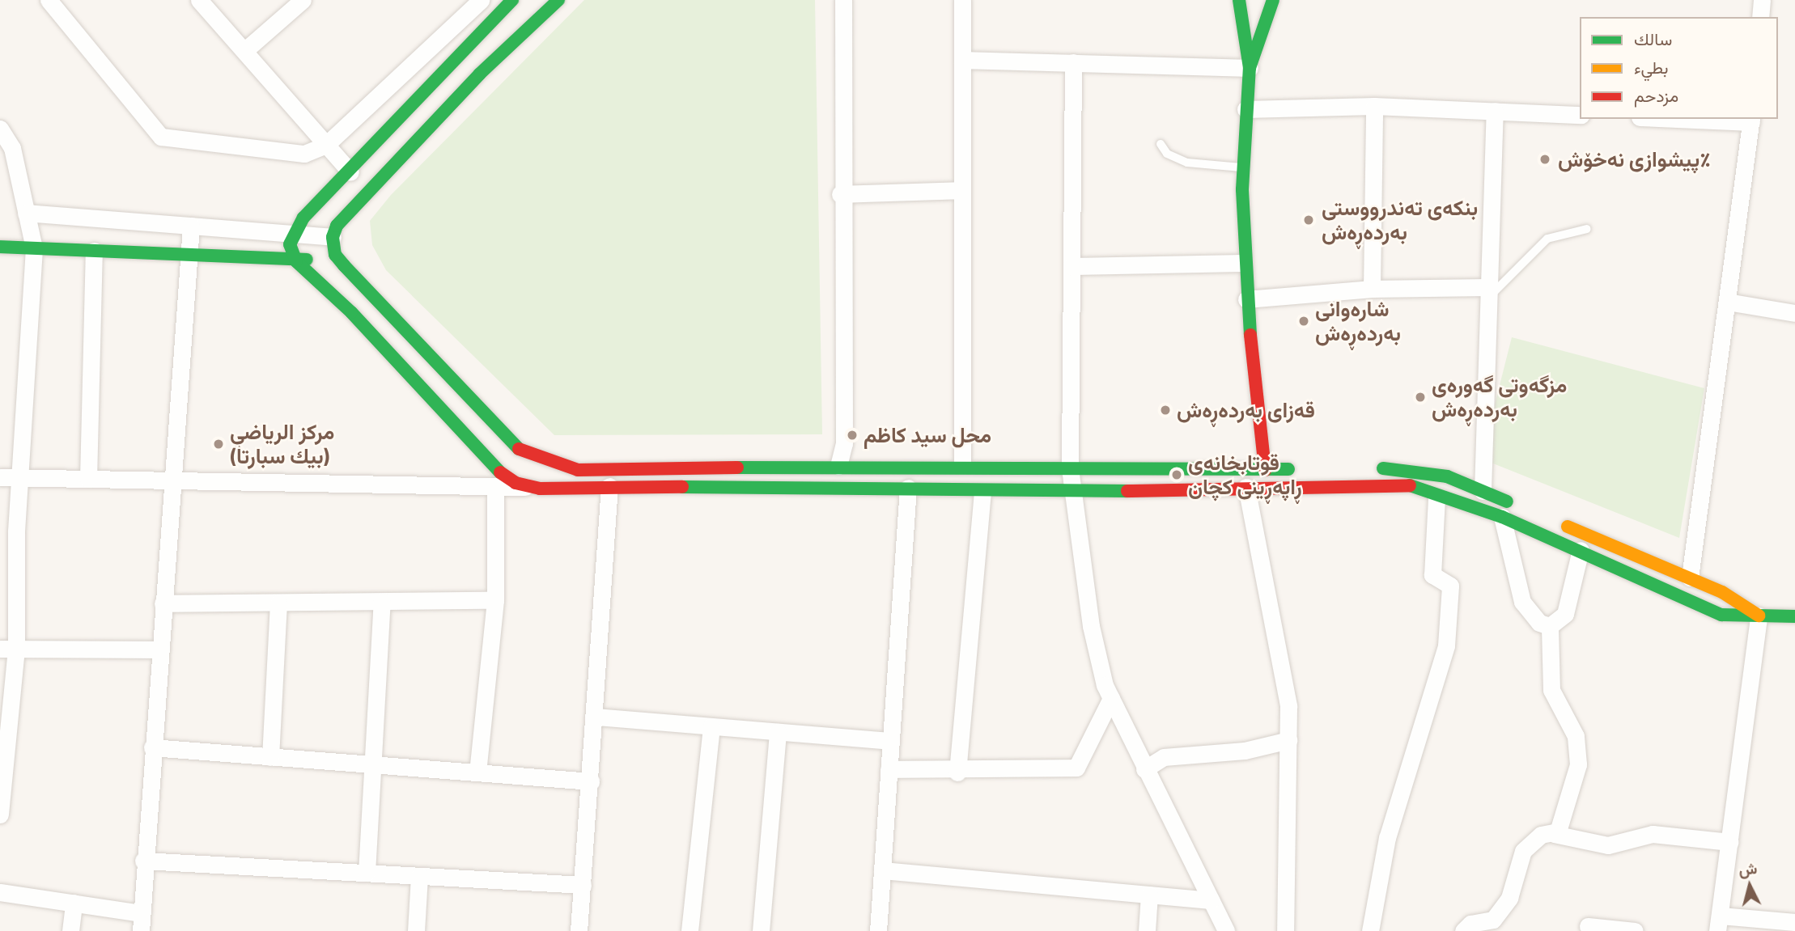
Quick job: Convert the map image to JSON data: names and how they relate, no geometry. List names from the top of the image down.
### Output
{
  "places": [
    "پیشوازی نەخۆش٪",
    "بنکەی تەندرووستی بەردەڕەش",
    "شارەوانی بەردەڕەش",
    "مزگەوتی گەورەی بەردەڕەش",
    "قەزای بەردەڕەش",
    "محل سيد كاظم",
    "مركز الرياضي (بيك سبارتا)",
    "قوتابخانەی ڕاپەڕینی کچان"
  ],
  "legend": ["سالك", "بطيء", "مزدحم"],
  "north": "top"
}
